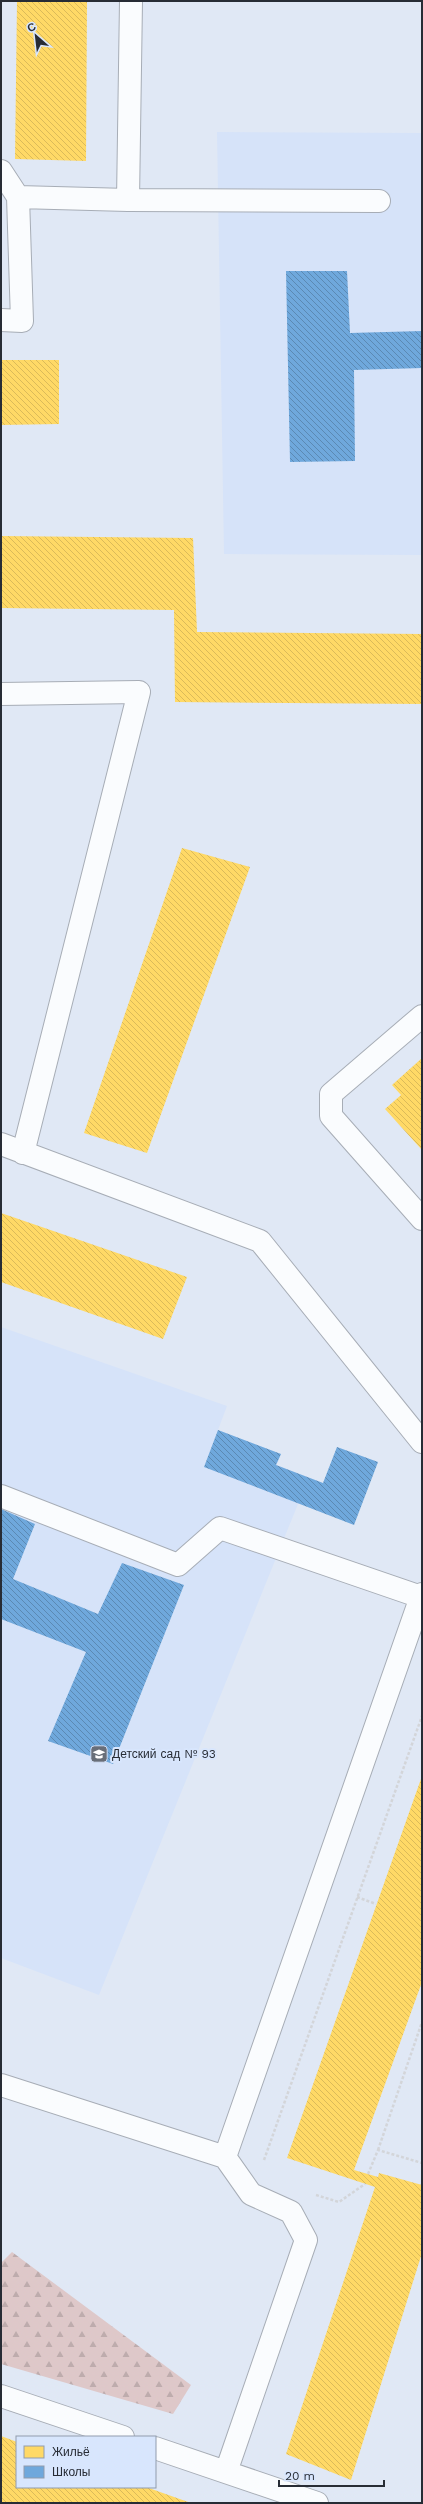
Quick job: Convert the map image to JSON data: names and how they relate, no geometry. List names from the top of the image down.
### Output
{
  "places": {
    "school or university": ["Детский сад № 93"]
  },
  "legend": ["Жильё", "Школы"],
  "scale_bar": "20 m",
  "north": "top left"
}
